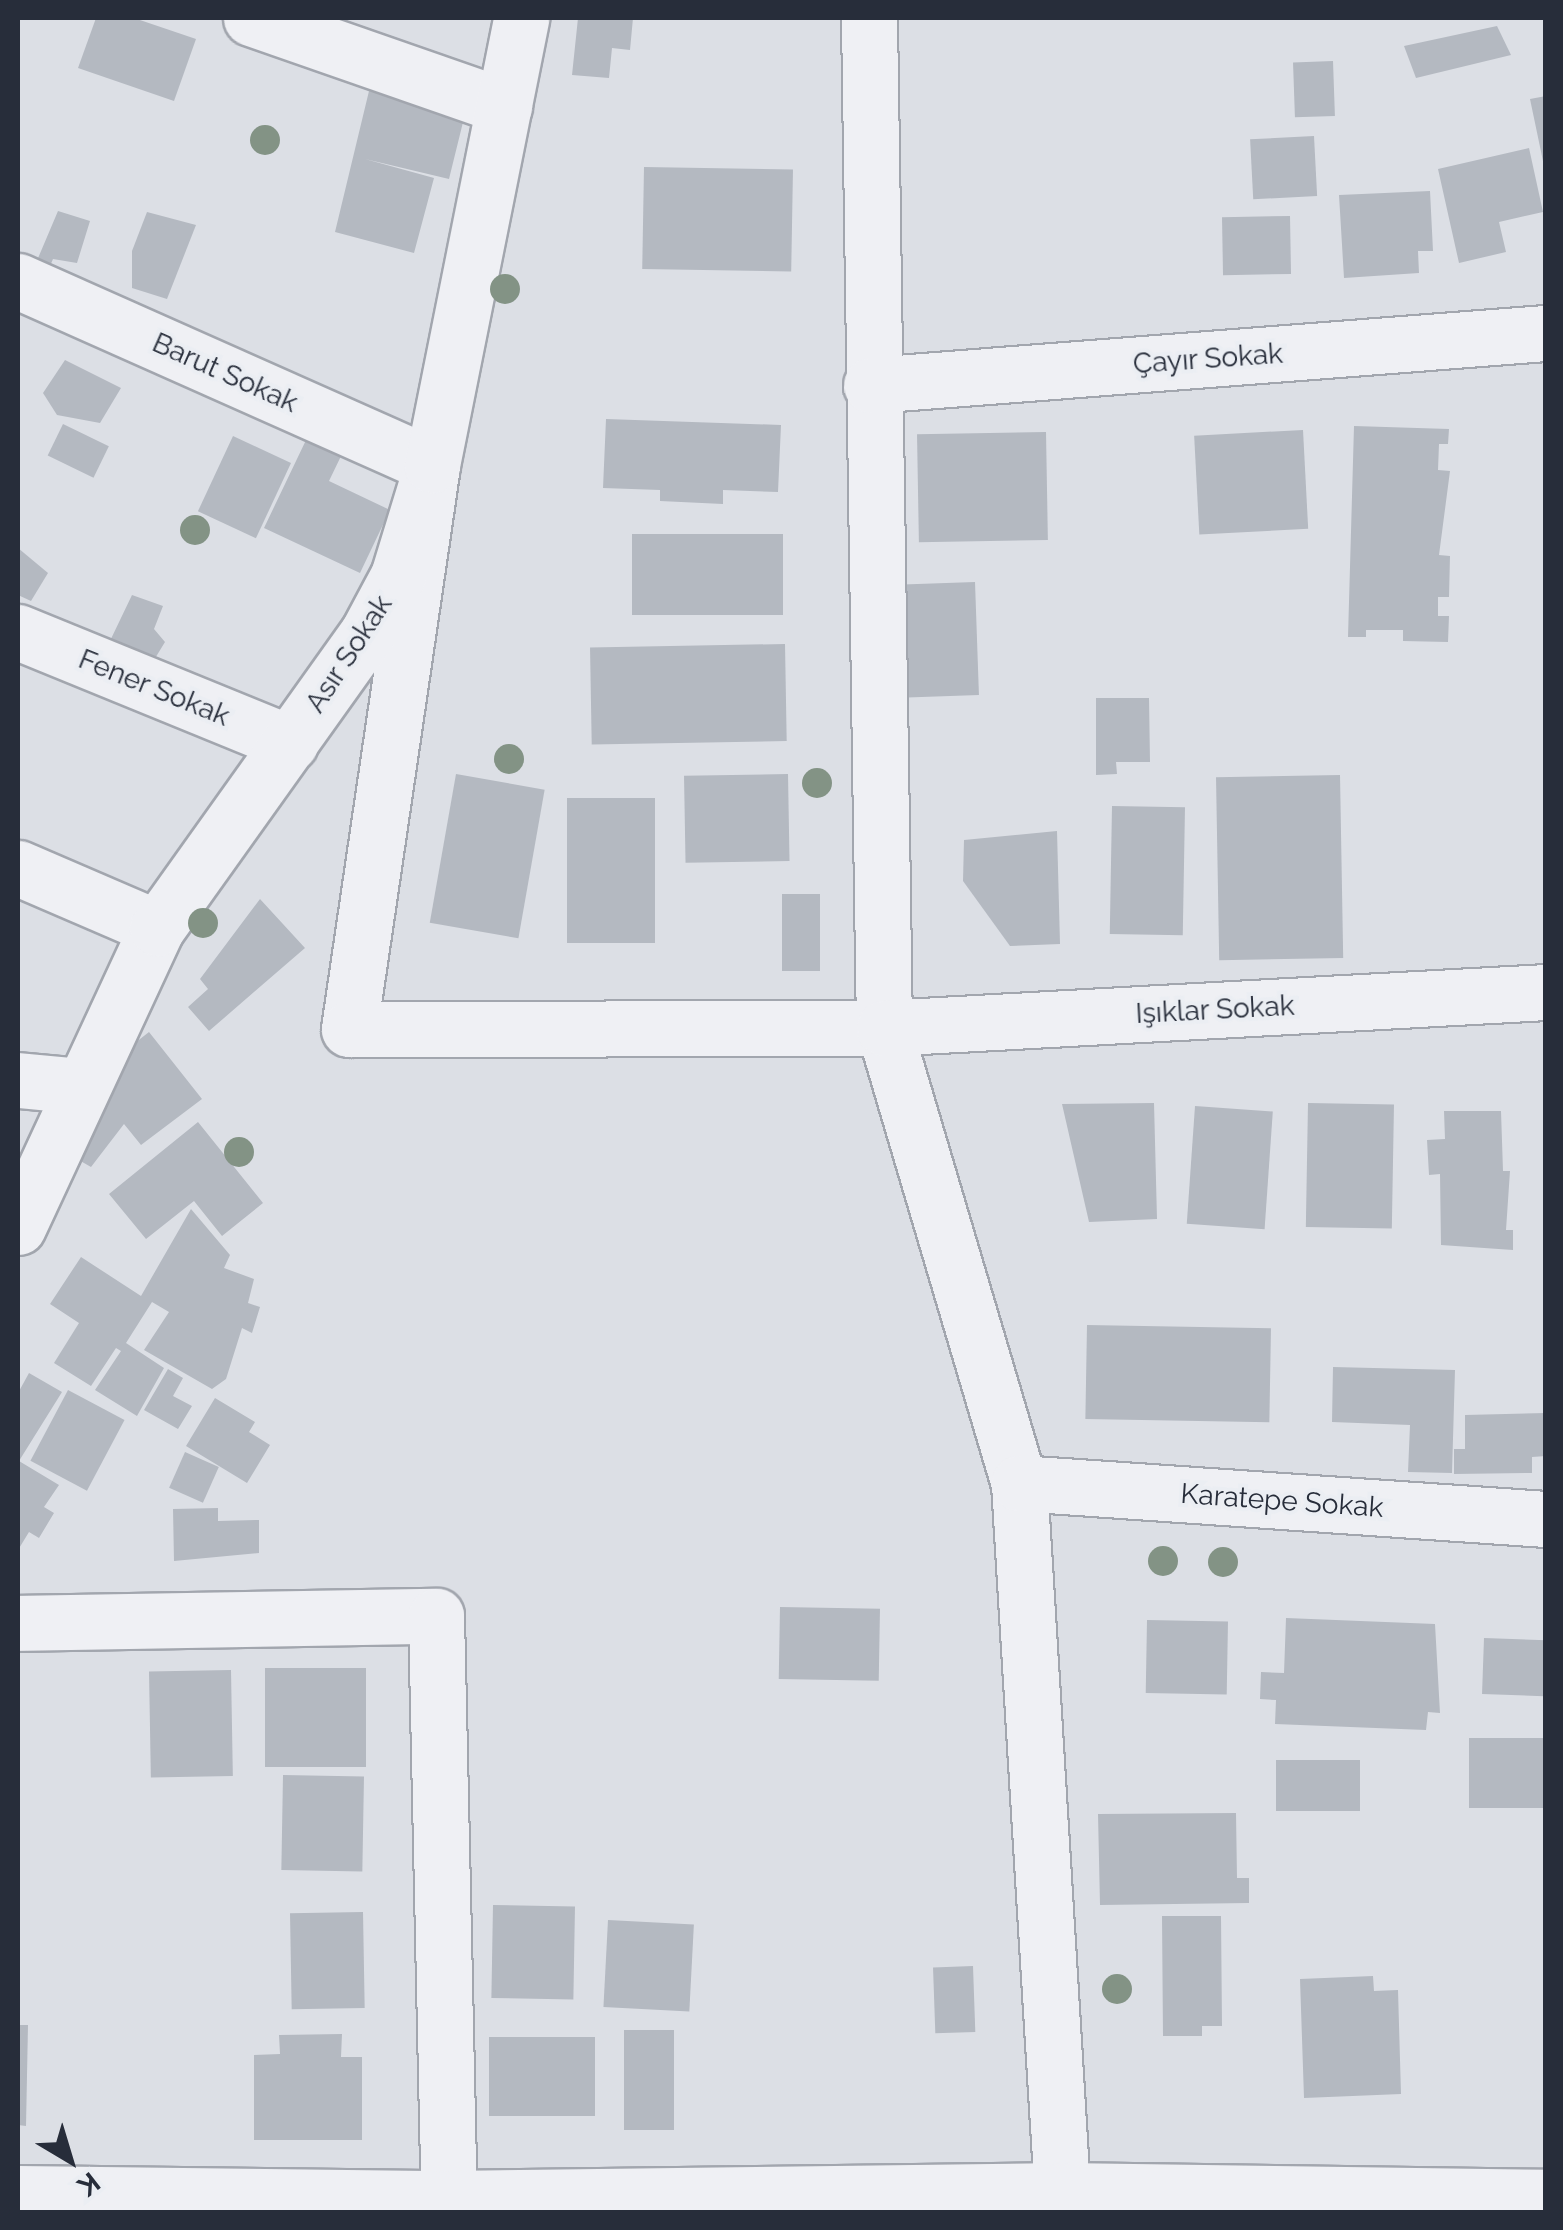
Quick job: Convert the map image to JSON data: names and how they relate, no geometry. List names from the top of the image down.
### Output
{
  "streets": {
    "street": [
      "Çayır Sokak",
      "Barut Sokak",
      "Asır Sokak",
      "Fener Sokak",
      "Işıklar Sokak",
      "Karatepe Sokak"
    ]
  },
  "crossings": [
    ["Barut Sokak", "Asır Sokak"],
    ["Barut Sokak", "Işıklar Sokak"],
    ["Asır Sokak", "Fener Sokak"],
    ["Asır Sokak", "Işıklar Sokak"]
  ],
  "north": "bottom right"
}
